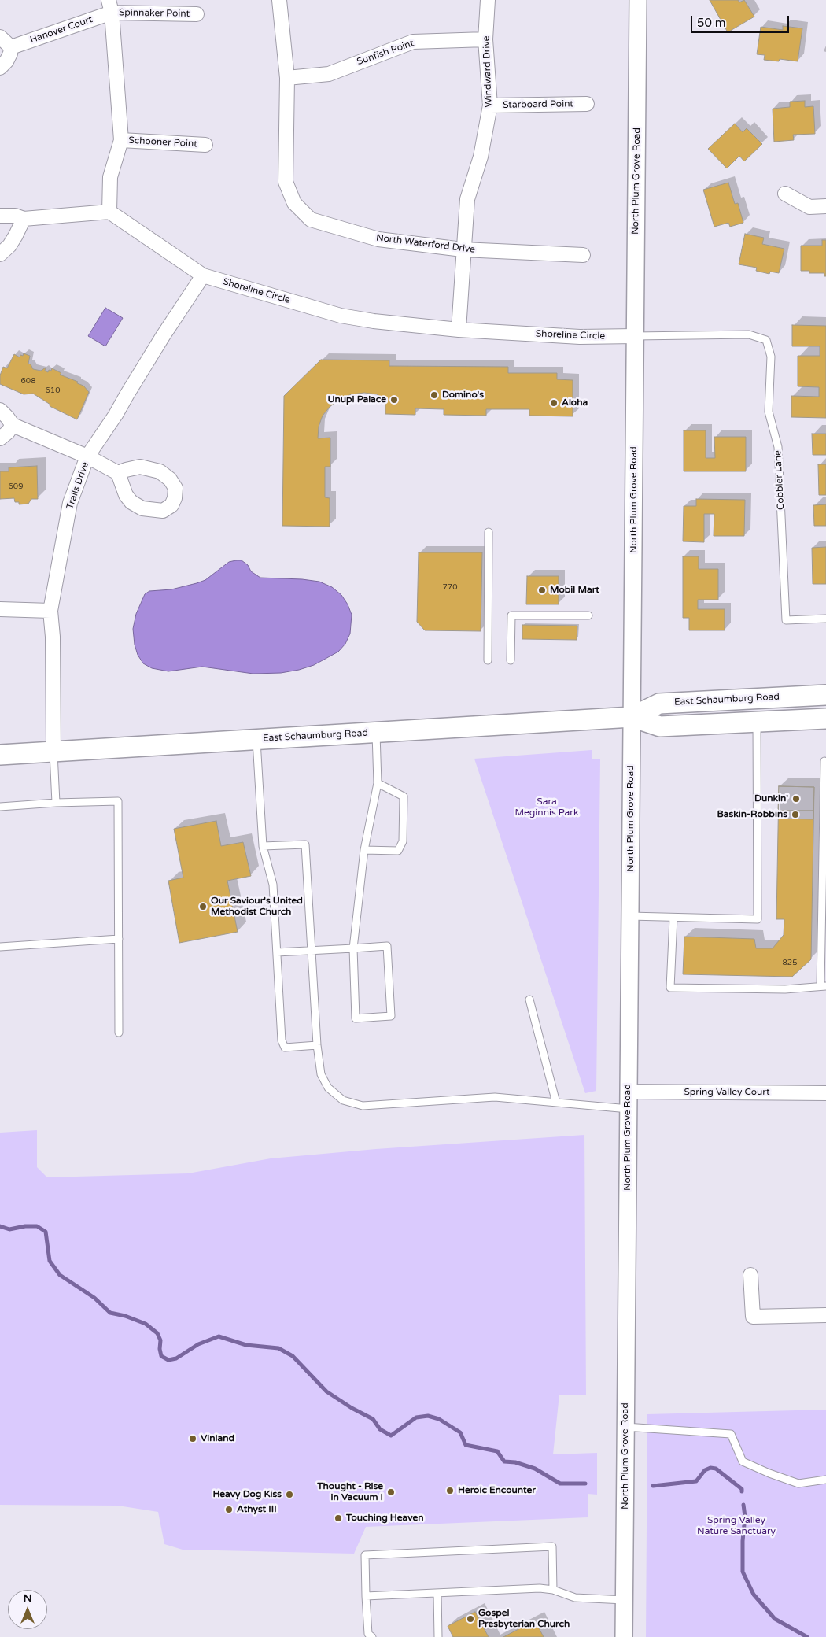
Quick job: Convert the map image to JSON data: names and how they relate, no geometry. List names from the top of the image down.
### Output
{
  "streets": {
    "main road": ["East Schaumburg Road"],
    "street": [
      "Spinnaker Point",
      "Hanover Court",
      "Sunfish Point",
      "Windward Drive",
      "Starboard Point",
      "Schooner Point",
      "North Plum Grove Road",
      "North Waterford Drive",
      "Shoreline Circle",
      "Trails Drive",
      "Spring Valley Court"
    ],
    "lane": ["Cobbler Lane"]
  },
  "crossings": [
    ["Spinnaker Point", "Hanover Court"],
    ["Sunfish Point", "Windward Drive"],
    ["Sunfish Point", "North Waterford Drive"],
    ["Windward Drive", "Starboard Point"],
    ["Windward Drive", "North Waterford Drive"],
    ["Windward Drive", "Shoreline Circle"],
    ["North Plum Grove Road", "Shoreline Circle"],
    ["North Plum Grove Road", "Cobbler Lane"],
    ["North Plum Grove Road", "East Schaumburg Road"],
    ["North Plum Grove Road", "Spring Valley Court"],
    ["Shoreline Circle", "Cobbler Lane"],
    ["Shoreline Circle", "Trails Drive"],
    ["Trails Drive", "East Schaumburg Road"]
  ],
  "parks": ["Sara Meginnis Park", "Spring Valley Nature Sanctuary"],
  "places": [
    "Domino's",
    "Unupi Palace",
    "Aloha",
    "Mobil Mart",
    "Dunkin'",
    "Baskin-Robbins",
    "Our Saviour's United Methodist Church",
    "Vinland",
    "Heroic Encounter",
    "Thought - Rise in Vacuum I",
    "Heavy Dog Kiss",
    "Athyst III",
    "Touching Heaven",
    "Gospel Presbyterian Church"
  ],
  "house_numbers": [
    "608",
    "610",
    "609",
    "770",
    "825"
  ],
  "scale_bar": "50 m",
  "north": "top"
}
